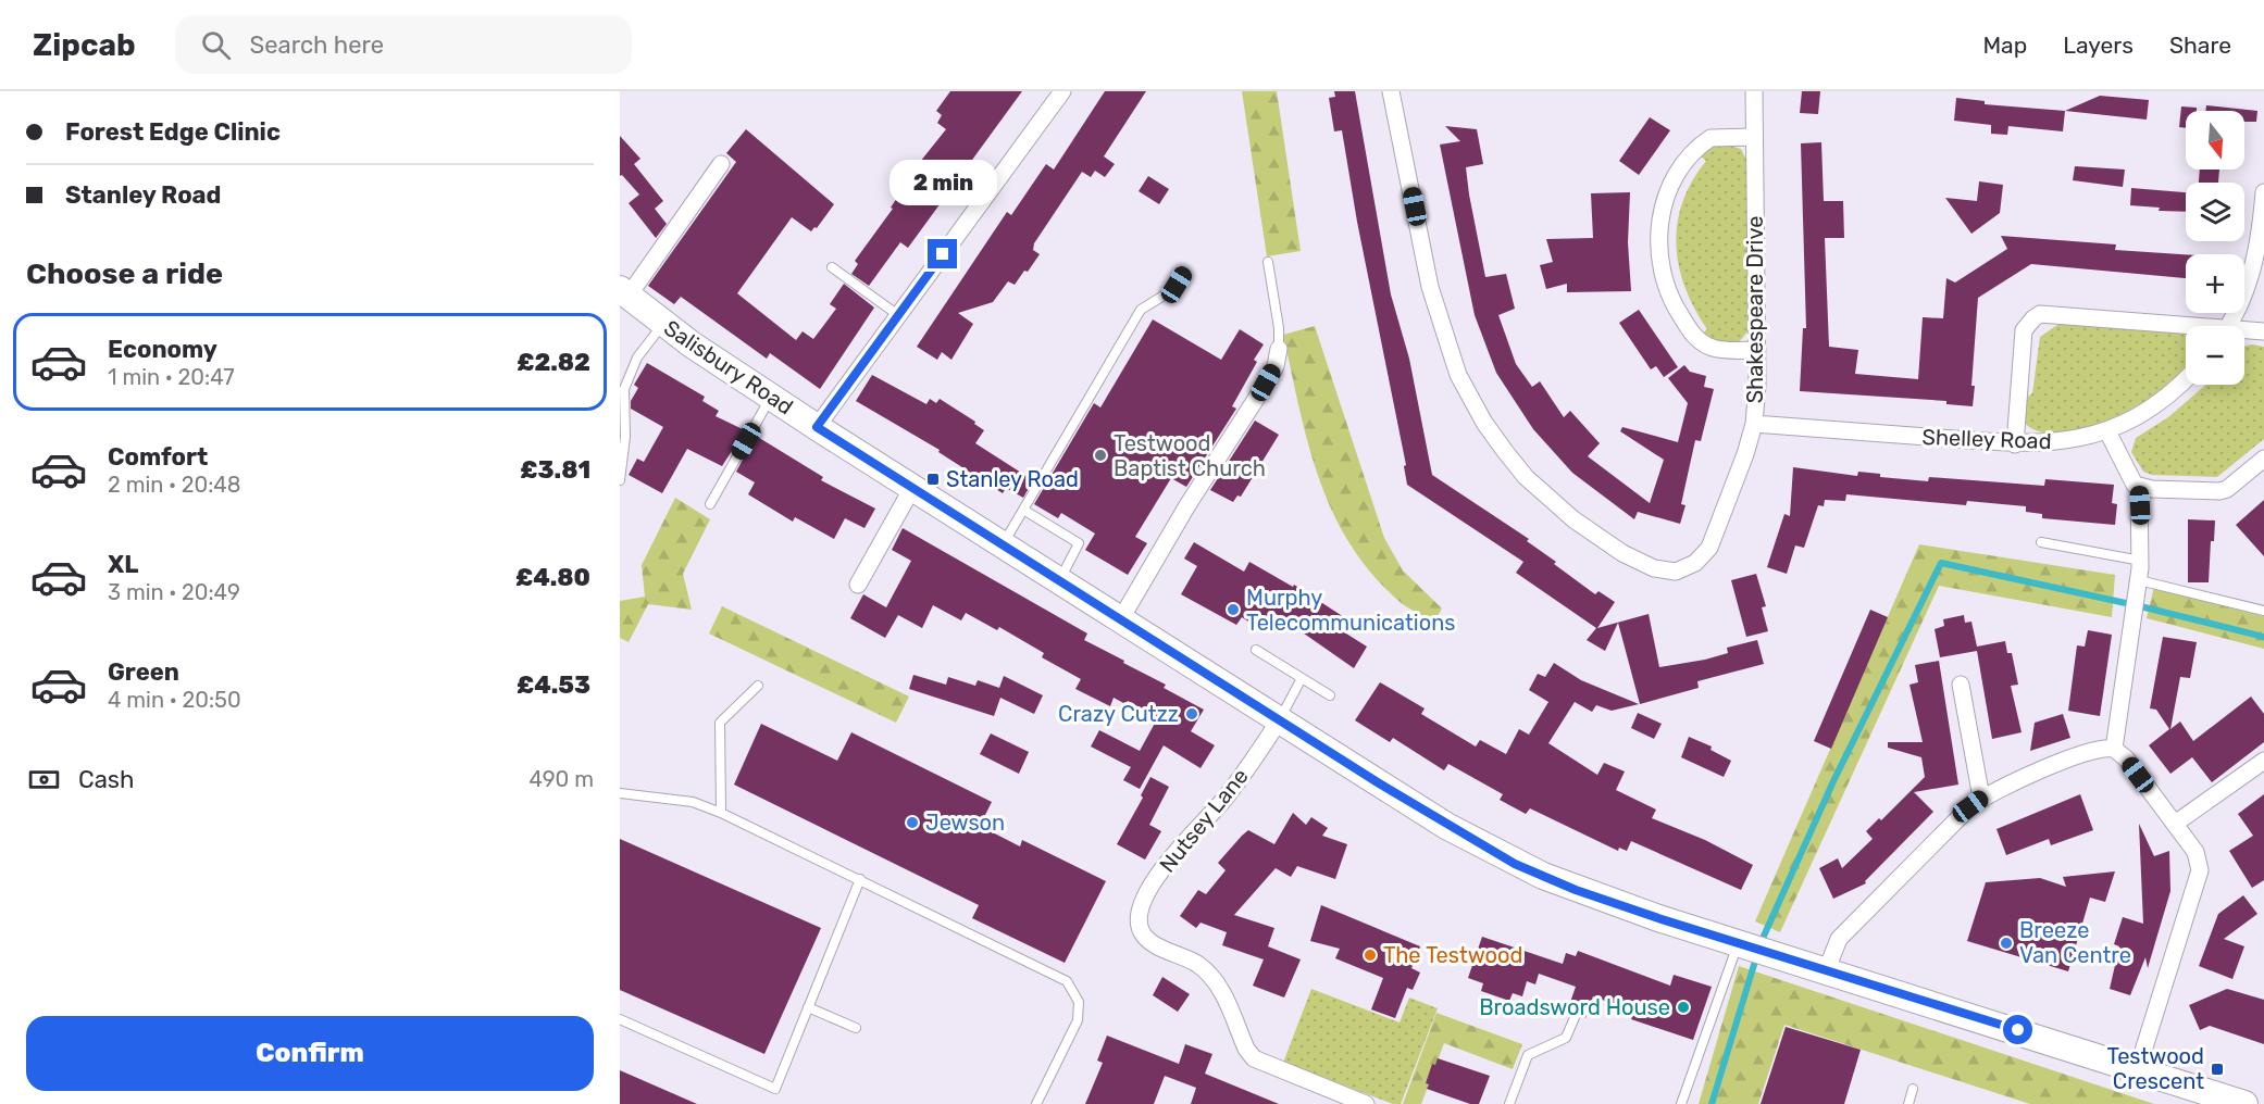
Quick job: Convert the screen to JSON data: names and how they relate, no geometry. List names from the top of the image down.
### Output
{
  "streets": {
    "main road": ["Salisbury Road"],
    "street": ["Shakespeare Drive", "Shelley Road", "Nutsey Lane"]
  },
  "crossings": [
    ["Shakespeare Drive", "Shelley Road"],
    ["Salisbury Road", "Nutsey Lane"]
  ],
  "places": {
    "other": [
      "Testwood Baptist Church",
      "Murphy Telecommunications",
      "Crazy Cutzz",
      "Jewson",
      "Breeze Van Centre",
      "The Testwood",
      "Broadsword House"
    ],
    "transit": ["Stanley Road", "Testwood Crescent"]
  },
  "north": "bottom",
  "page": {
    "header": "Zipcab",
    "search": "Search here",
    "nav": ["Map", "Layers", "Share"],
    "banner": ["Forest Edge Clinic", "Stanley Road"],
    "map_buttons": ["+", "−"],
    "bubble": "2 min",
    "heading": "Choose a ride",
    "list": [
      {
        "name": "Economy",
        "note": "1 min · 20:47",
        "value": "£2.82"
      },
      {
        "name": "Comfort",
        "note": "2 min · 20:48",
        "value": "£3.81"
      },
      {
        "name": "XL",
        "note": "3 min · 20:49",
        "value": "£4.80"
      },
      {
        "name": "Green",
        "note": "4 min · 20:50",
        "value": "£4.53"
      }
    ],
    "pay": ["Cash", "490 m"],
    "buttons": "Confirm"
  }
}
